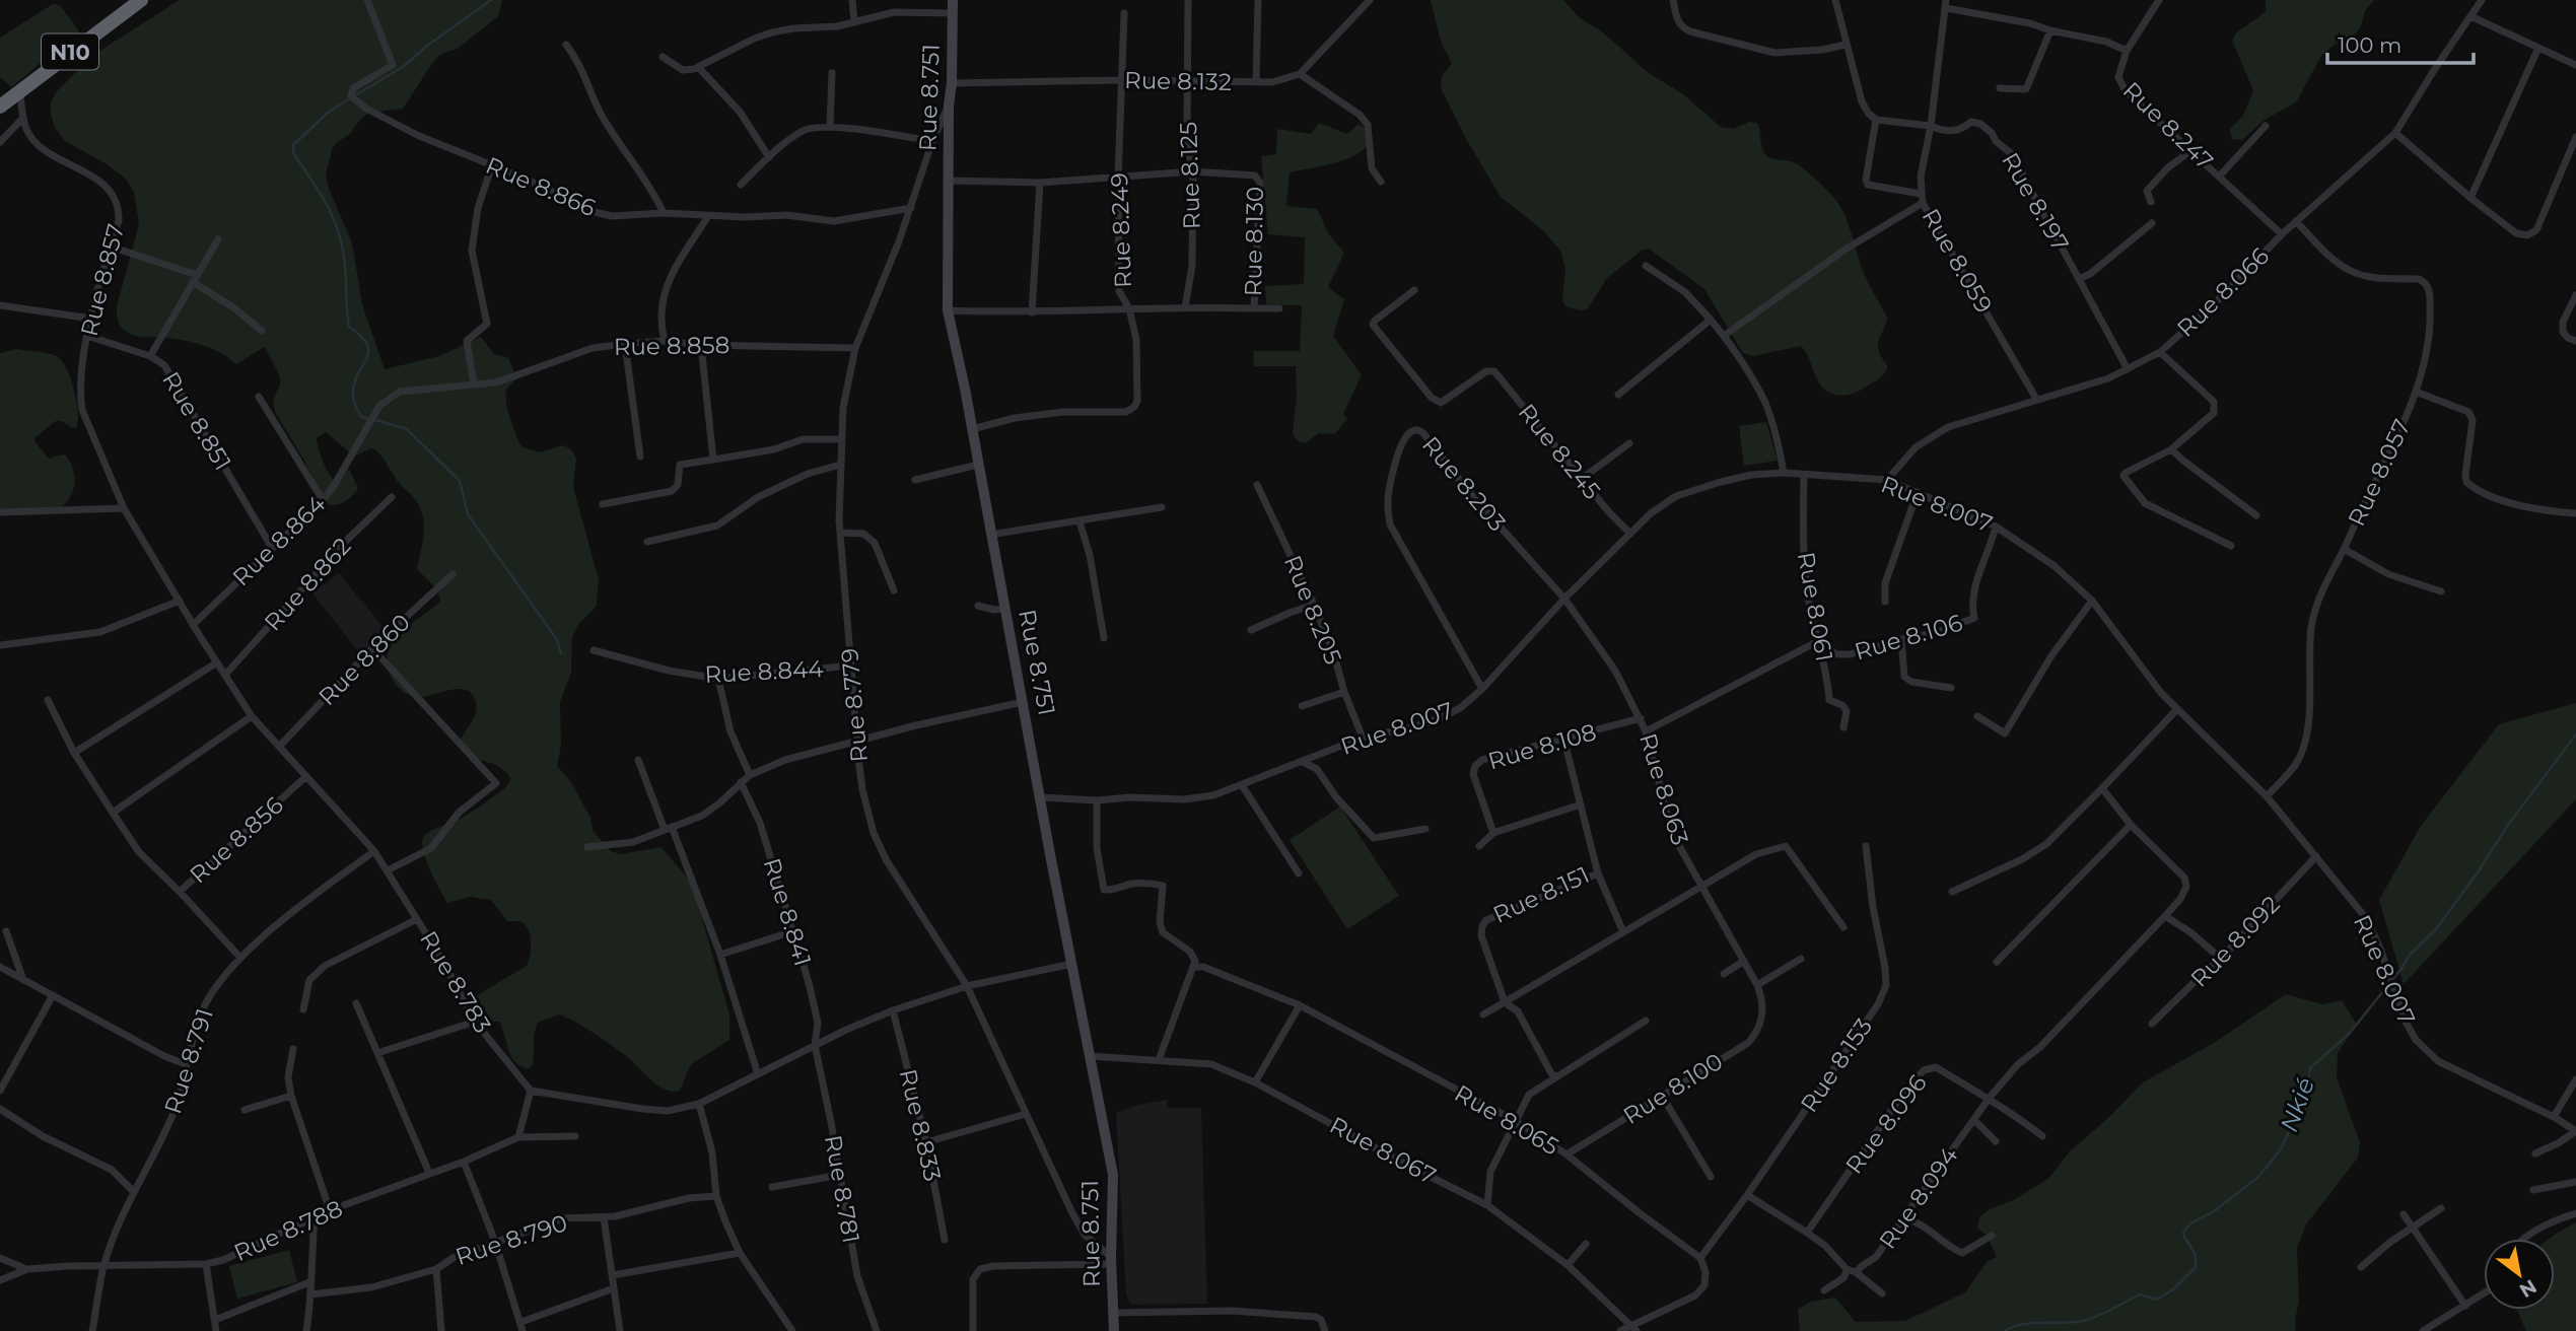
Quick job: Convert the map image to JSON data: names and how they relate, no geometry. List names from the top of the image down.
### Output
{
  "streets": {
    "highway": ["N10"],
    "main road": ["Rue 8.751"],
    "street": [
      "Rue 8.132",
      "Rue 8.247",
      "Rue 8.125",
      "Rue 8.866",
      "Rue 8.197",
      "Rue 8.249",
      "Rue 8.130",
      "Rue 8.059",
      "Rue 8.857",
      "Rue 8.066",
      "Rue 8.858",
      "Rue 8.851",
      "Rue 8.245",
      "Rue 8.057",
      "Rue 8.203",
      "Rue 8.007",
      "Rue 8.864",
      "Rue 8.862",
      "Rue 8.061",
      "Rue 8.205",
      "Rue 8.106",
      "Rue 8.860",
      "Rue 8.844",
      "Rue 8.779",
      "Rue 8.108",
      "Rue 8.063",
      "Rue 8.856",
      "Rue 8.151",
      "Rue 8.841",
      "Rue 8.092",
      "Rue 8.783",
      "Rue 8.791",
      "Rue 8.153",
      "Rue 8.100",
      "Rue 8.065",
      "Rue 8.096",
      "Rue 8.833",
      "Rue 8.067",
      "Rue 8.781",
      "Rue 8.094",
      "Rue 8.788",
      "Rue 8.790"
    ]
  },
  "crossings": [
    ["N10", "Rue 8.857"],
    ["Rue 8.132", "Rue 8.751"],
    ["Rue 8.132", "Rue 8.125"],
    ["Rue 8.132", "Rue 8.249"],
    ["Rue 8.751", "Rue 8.249"],
    ["Rue 8.751", "Rue 8.130"],
    ["Rue 8.751", "Rue 8.007"],
    ["Rue 8.751", "Rue 8.779"],
    ["Rue 8.751", "Rue 8.067"],
    ["Rue 8.247", "Rue 8.066"],
    ["Rue 8.125", "Rue 8.130"],
    ["Rue 8.866", "Rue 8.779"],
    ["Rue 8.197", "Rue 8.059"],
    ["Rue 8.197", "Rue 8.066"],
    ["Rue 8.249", "Rue 8.130"],
    ["Rue 8.059", "Rue 8.066"],
    ["Rue 8.857", "Rue 8.851"],
    ["Rue 8.857", "Rue 8.783"],
    ["Rue 8.066", "Rue 8.057"],
    ["Rue 8.066", "Rue 8.007"],
    ["Rue 8.858", "Rue 8.864"],
    ["Rue 8.858", "Rue 8.779"],
    ["Rue 8.851", "Rue 8.864"],
    ["Rue 8.245", "Rue 8.007"],
    ["Rue 8.057", "Rue 8.007"],
    ["Rue 8.203", "Rue 8.007"],
    ["Rue 8.203", "Rue 8.063"],
    ["Rue 8.007", "Rue 8.061"],
    ["Rue 8.007", "Rue 8.205"],
    ["Rue 8.007", "Rue 8.106"],
    ["Rue 8.007", "Rue 8.063"],
    ["Rue 8.007", "Rue 8.092"],
    ["Rue 8.864", "Rue 8.783"],
    ["Rue 8.862", "Rue 8.783"],
    ["Rue 8.061", "Rue 8.106"],
    ["Rue 8.106", "Rue 8.063"],
    ["Rue 8.860", "Rue 8.783"],
    ["Rue 8.844", "Rue 8.779"],
    ["Rue 8.108", "Rue 8.063"],
    ["Rue 8.108", "Rue 8.151"],
    ["Rue 8.063", "Rue 8.100"],
    ["Rue 8.856", "Rue 8.783"],
    ["Rue 8.841", "Rue 8.781"],
    ["Rue 8.783", "Rue 8.791"],
    ["Rue 8.791", "Rue 8.788"],
    ["Rue 8.153", "Rue 8.065"],
    ["Rue 8.100", "Rue 8.065"],
    ["Rue 8.096", "Rue 8.094"]
  ],
  "water": ["Nkié"],
  "scale_bar": "100 m",
  "north": "bottom right"
}
